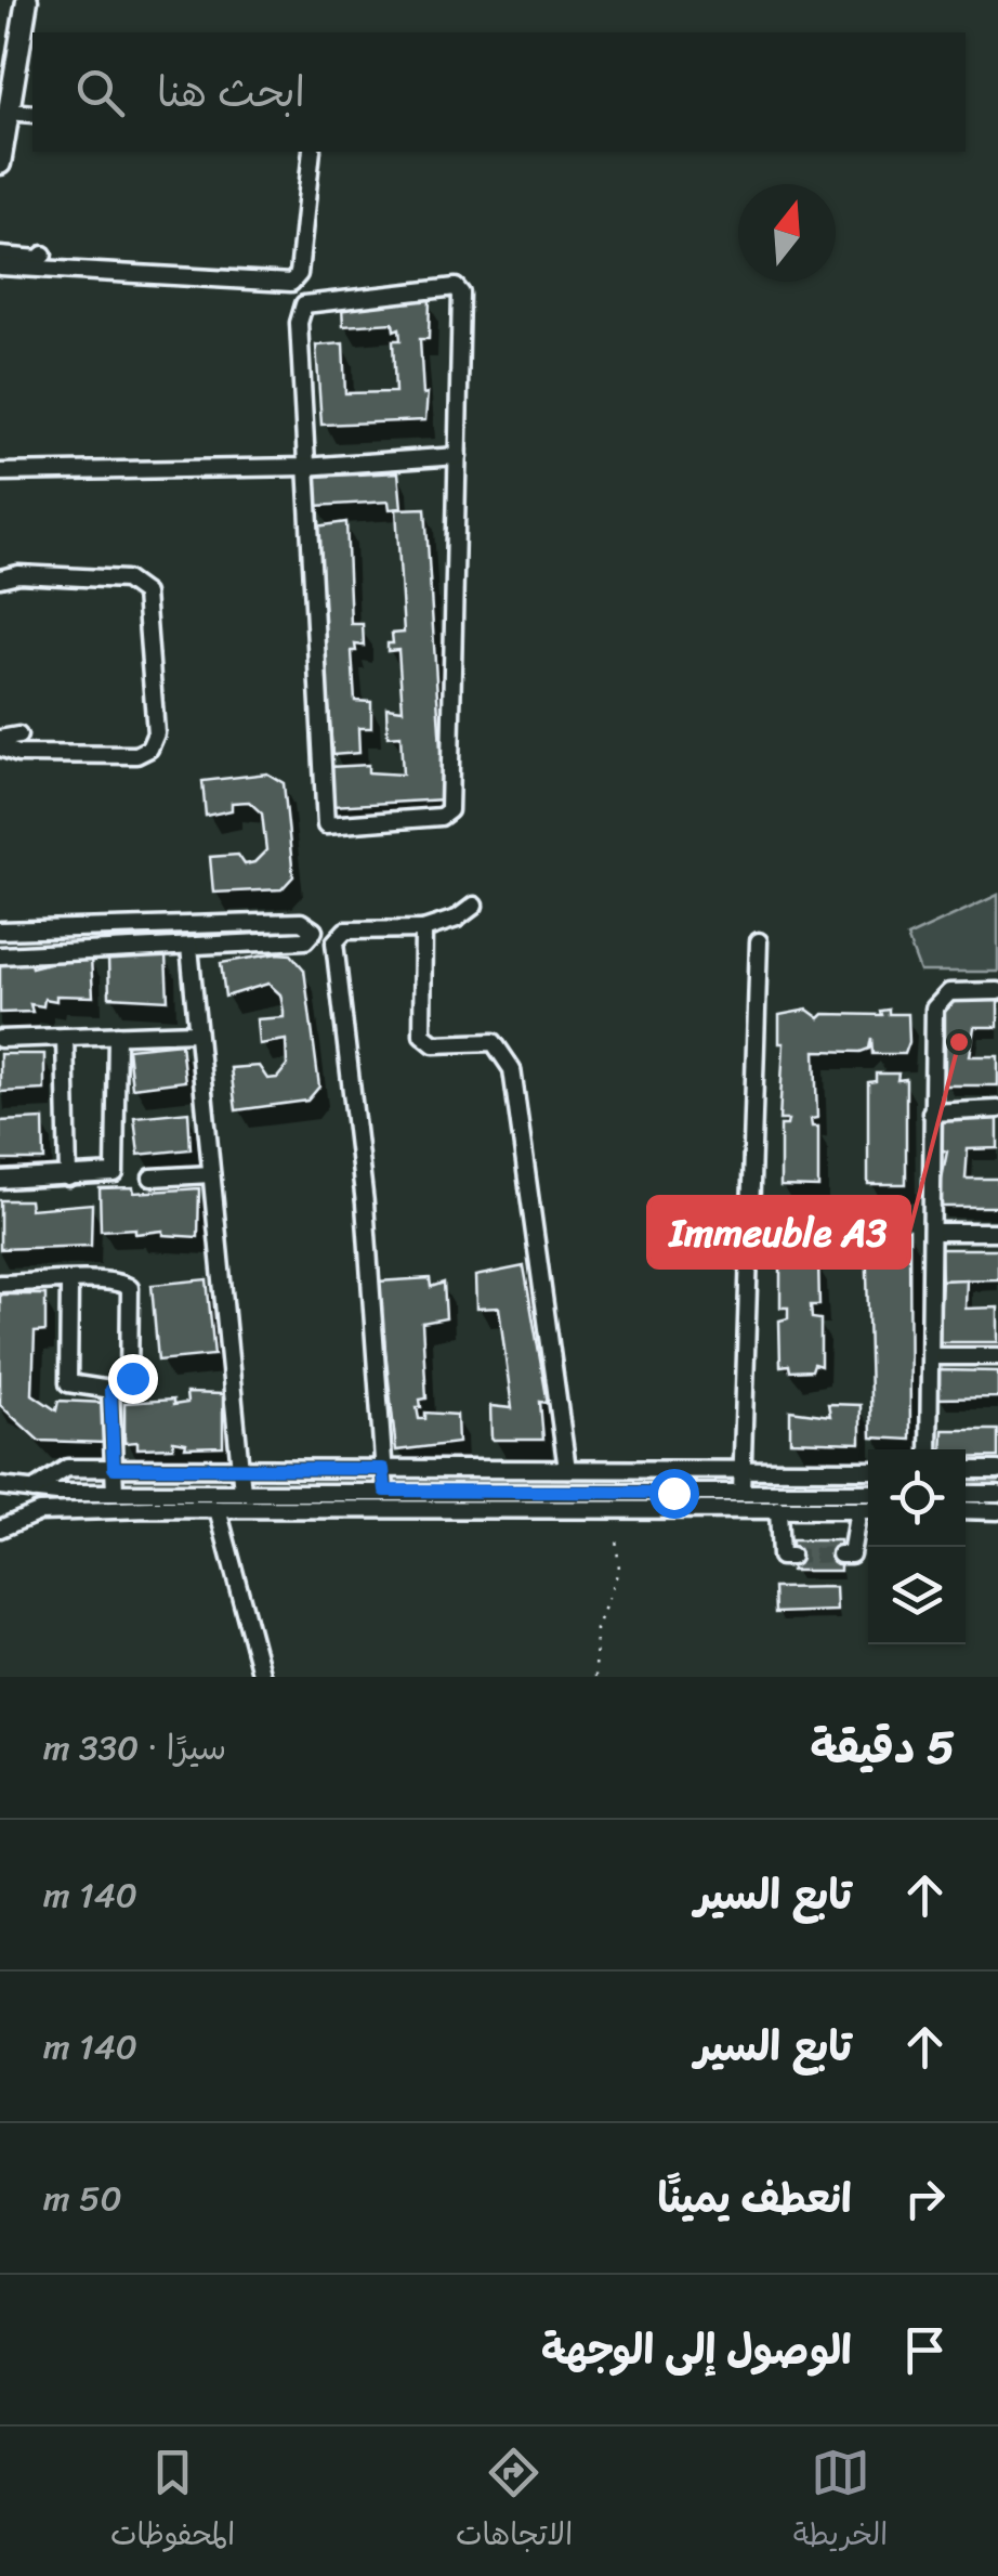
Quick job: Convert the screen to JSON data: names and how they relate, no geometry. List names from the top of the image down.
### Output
{
  "places": ["Immeuble A3"],
  "north": "top",
  "page": {
    "search": "ابحث هنا",
    "heading": ["5 دقيقة", "سيرًا · 330 m"],
    "list": [
      ["تابع السير", "140 m"],
      ["تابع السير", "140 m"],
      ["انعطف يمينًا", "50 m"],
      "الوصول إلى الوجهة"
    ],
    "nav": ["الخريطة", "الاتجاهات", "المحفوظات"]
  }
}
